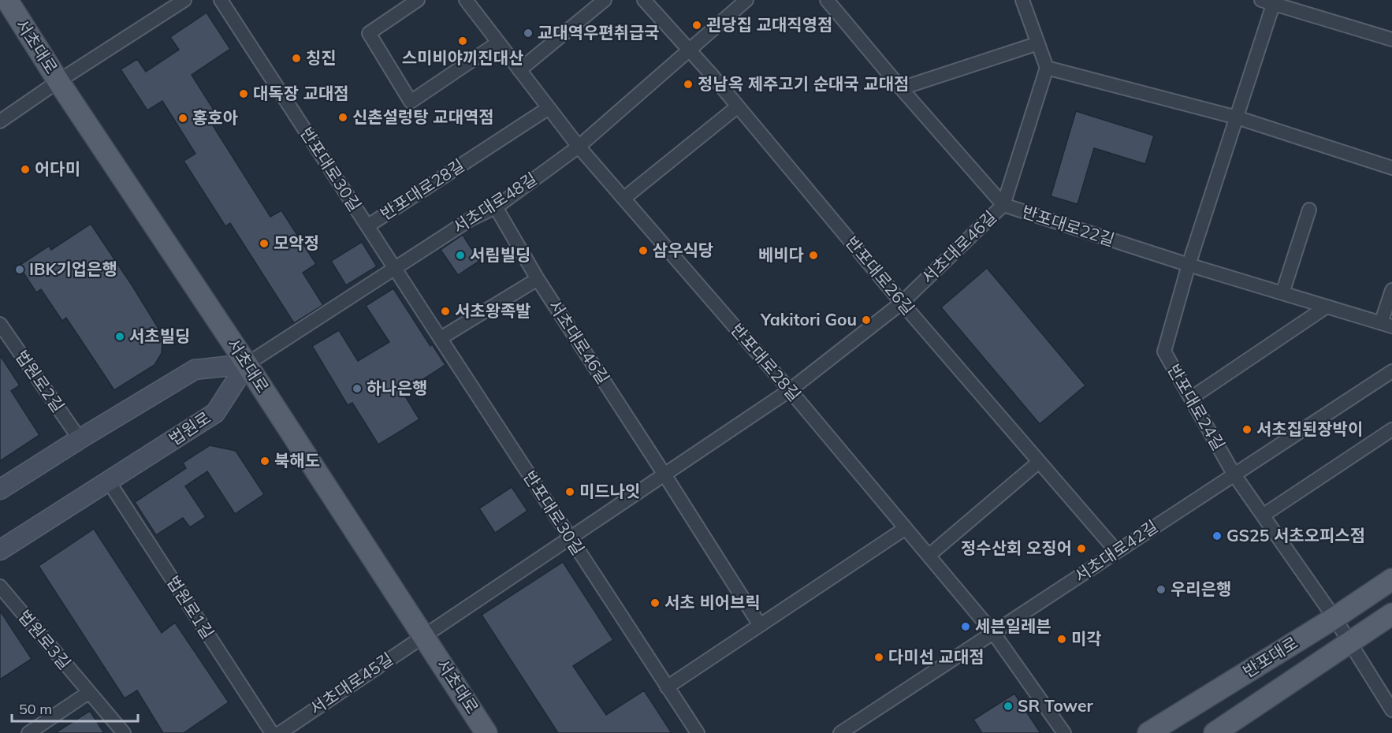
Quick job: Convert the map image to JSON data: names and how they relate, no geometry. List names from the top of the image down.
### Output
{
  "streets": {
    "main road": ["서초대로", "반포대로"],
    "street": [
      "반포대로30길",
      "반포대로28길",
      "서초대로48길",
      "반포대로22길",
      "서초대로46길",
      "반포대로26길",
      "법원로2길",
      "반포대로24길",
      "법원로",
      "서초대로42길",
      "법원로1길",
      "법원로3길",
      "서초대로45길"
    ]
  },
  "crossings": [
    ["서초대로", "서초대로48길"],
    ["서초대로", "서초대로46길"],
    ["서초대로", "법원로"],
    ["서초대로", "서초대로45길"],
    ["반포대로30길", "반포대로28길"],
    ["반포대로30길", "서초대로48길"],
    ["반포대로30길", "서초대로46길"],
    ["반포대로28길", "서초대로48길"],
    ["반포대로28길", "서초대로46길"],
    ["반포대로28길", "서초대로42길"],
    ["서초대로48길", "서초대로46길"],
    ["서초대로48길", "반포대로26길"],
    ["서초대로48길", "법원로"],
    ["반포대로22길", "서초대로46길"],
    ["반포대로22길", "반포대로24길"],
    ["서초대로46길", "반포대로26길"],
    ["서초대로46길", "서초대로45길"],
    ["반포대로26길", "서초대로42길"],
    ["반포대로24길", "서초대로42길"],
    ["반포대로24길", "반포대로"],
    ["법원로", "법원로1길"]
  ],
  "places": [
    "괸당집 교대직영점",
    "교대역우편취급국",
    "스미비야끼진대산",
    "칭진",
    "정남옥 제주고기 순대국 교대점",
    "대독장 교대점",
    "신촌설렁탕 교대역점",
    "홍호아",
    "어다미",
    "모악정",
    "삼우식당",
    "서림빌딩",
    "베비다",
    "IBK기업은행",
    "서초왕족발",
    "Yakitori Gou",
    "서초빌딩",
    "하나은행",
    "서초집된장박이",
    "북해도",
    "미드나잇",
    "GS25 서초오피스점",
    "정수산회 오징어",
    "우리은행",
    "서초 비어브릭",
    "세븐일레븐",
    "미각",
    "다미선 교대점",
    "SR Tower"
  ],
  "scale_bar": "50 m"
}
